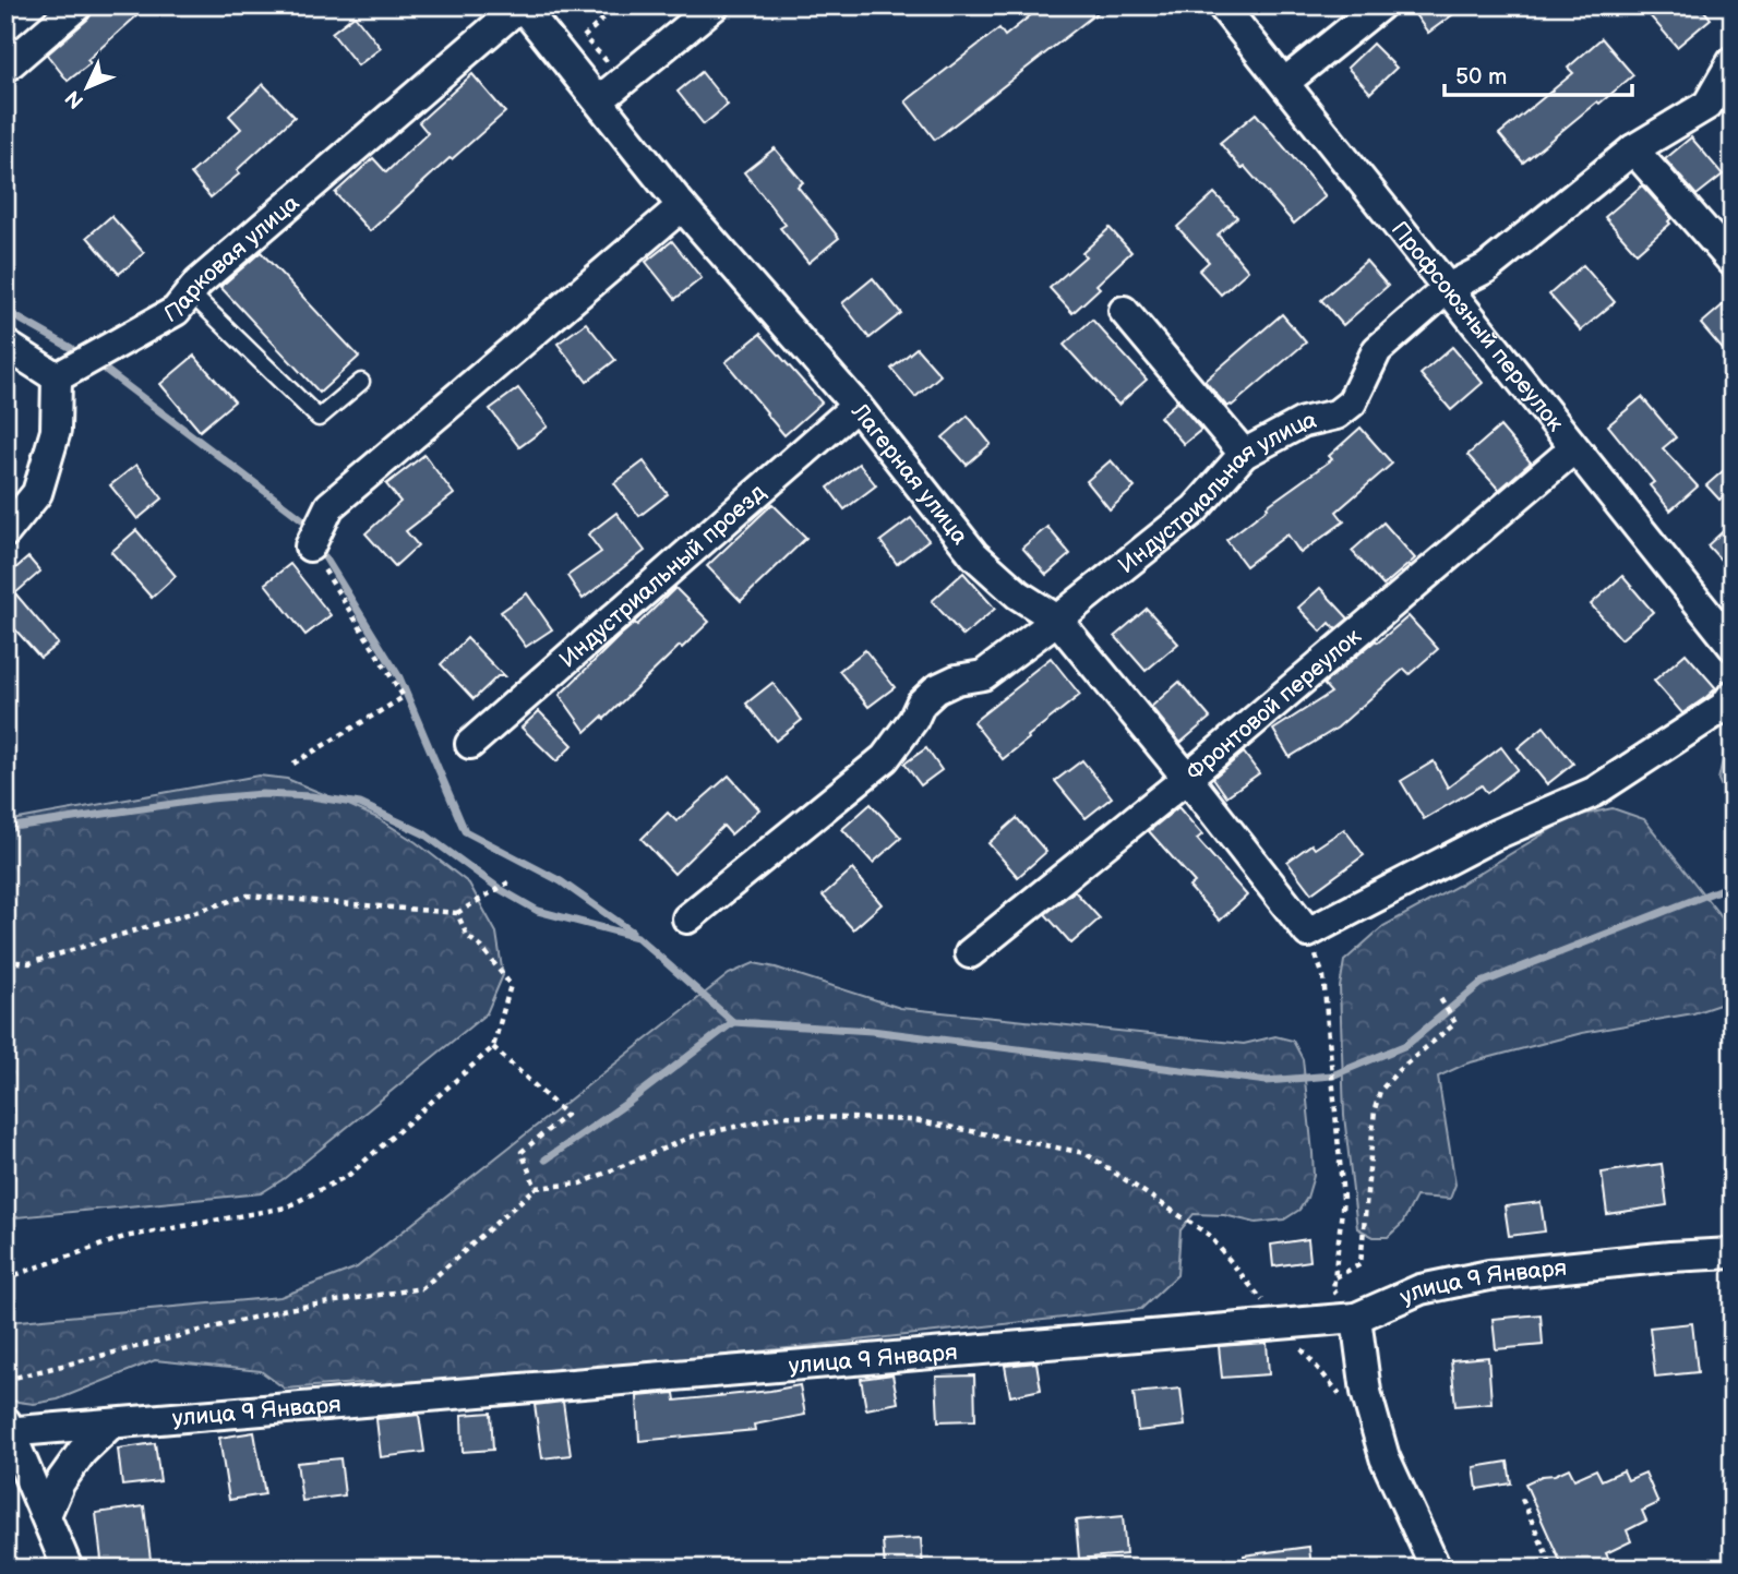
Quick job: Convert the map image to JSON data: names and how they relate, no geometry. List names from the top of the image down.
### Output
{
  "streets": {
    "street": [
      "Парковая улица",
      "Профсоюзный переулок",
      "Лагерная улица",
      "Индустриальная улица",
      "Индустриальный проезд",
      "Фронтовой переулок",
      "улица 9 Января"
    ]
  },
  "crossings": [
    ["Парковая улица", "Лагерная улица"],
    ["Профсоюзный переулок", "Индустриальная улица"],
    ["Профсоюзный переулок", "Фронтовой переулок"],
    ["Лагерная улица", "Индустриальная улица"],
    ["Лагерная улица", "Индустриальный проезд"],
    ["Лагерная улица", "Фронтовой переулок"]
  ],
  "scale_bar": "50 m",
  "north": "bottom left"
}
